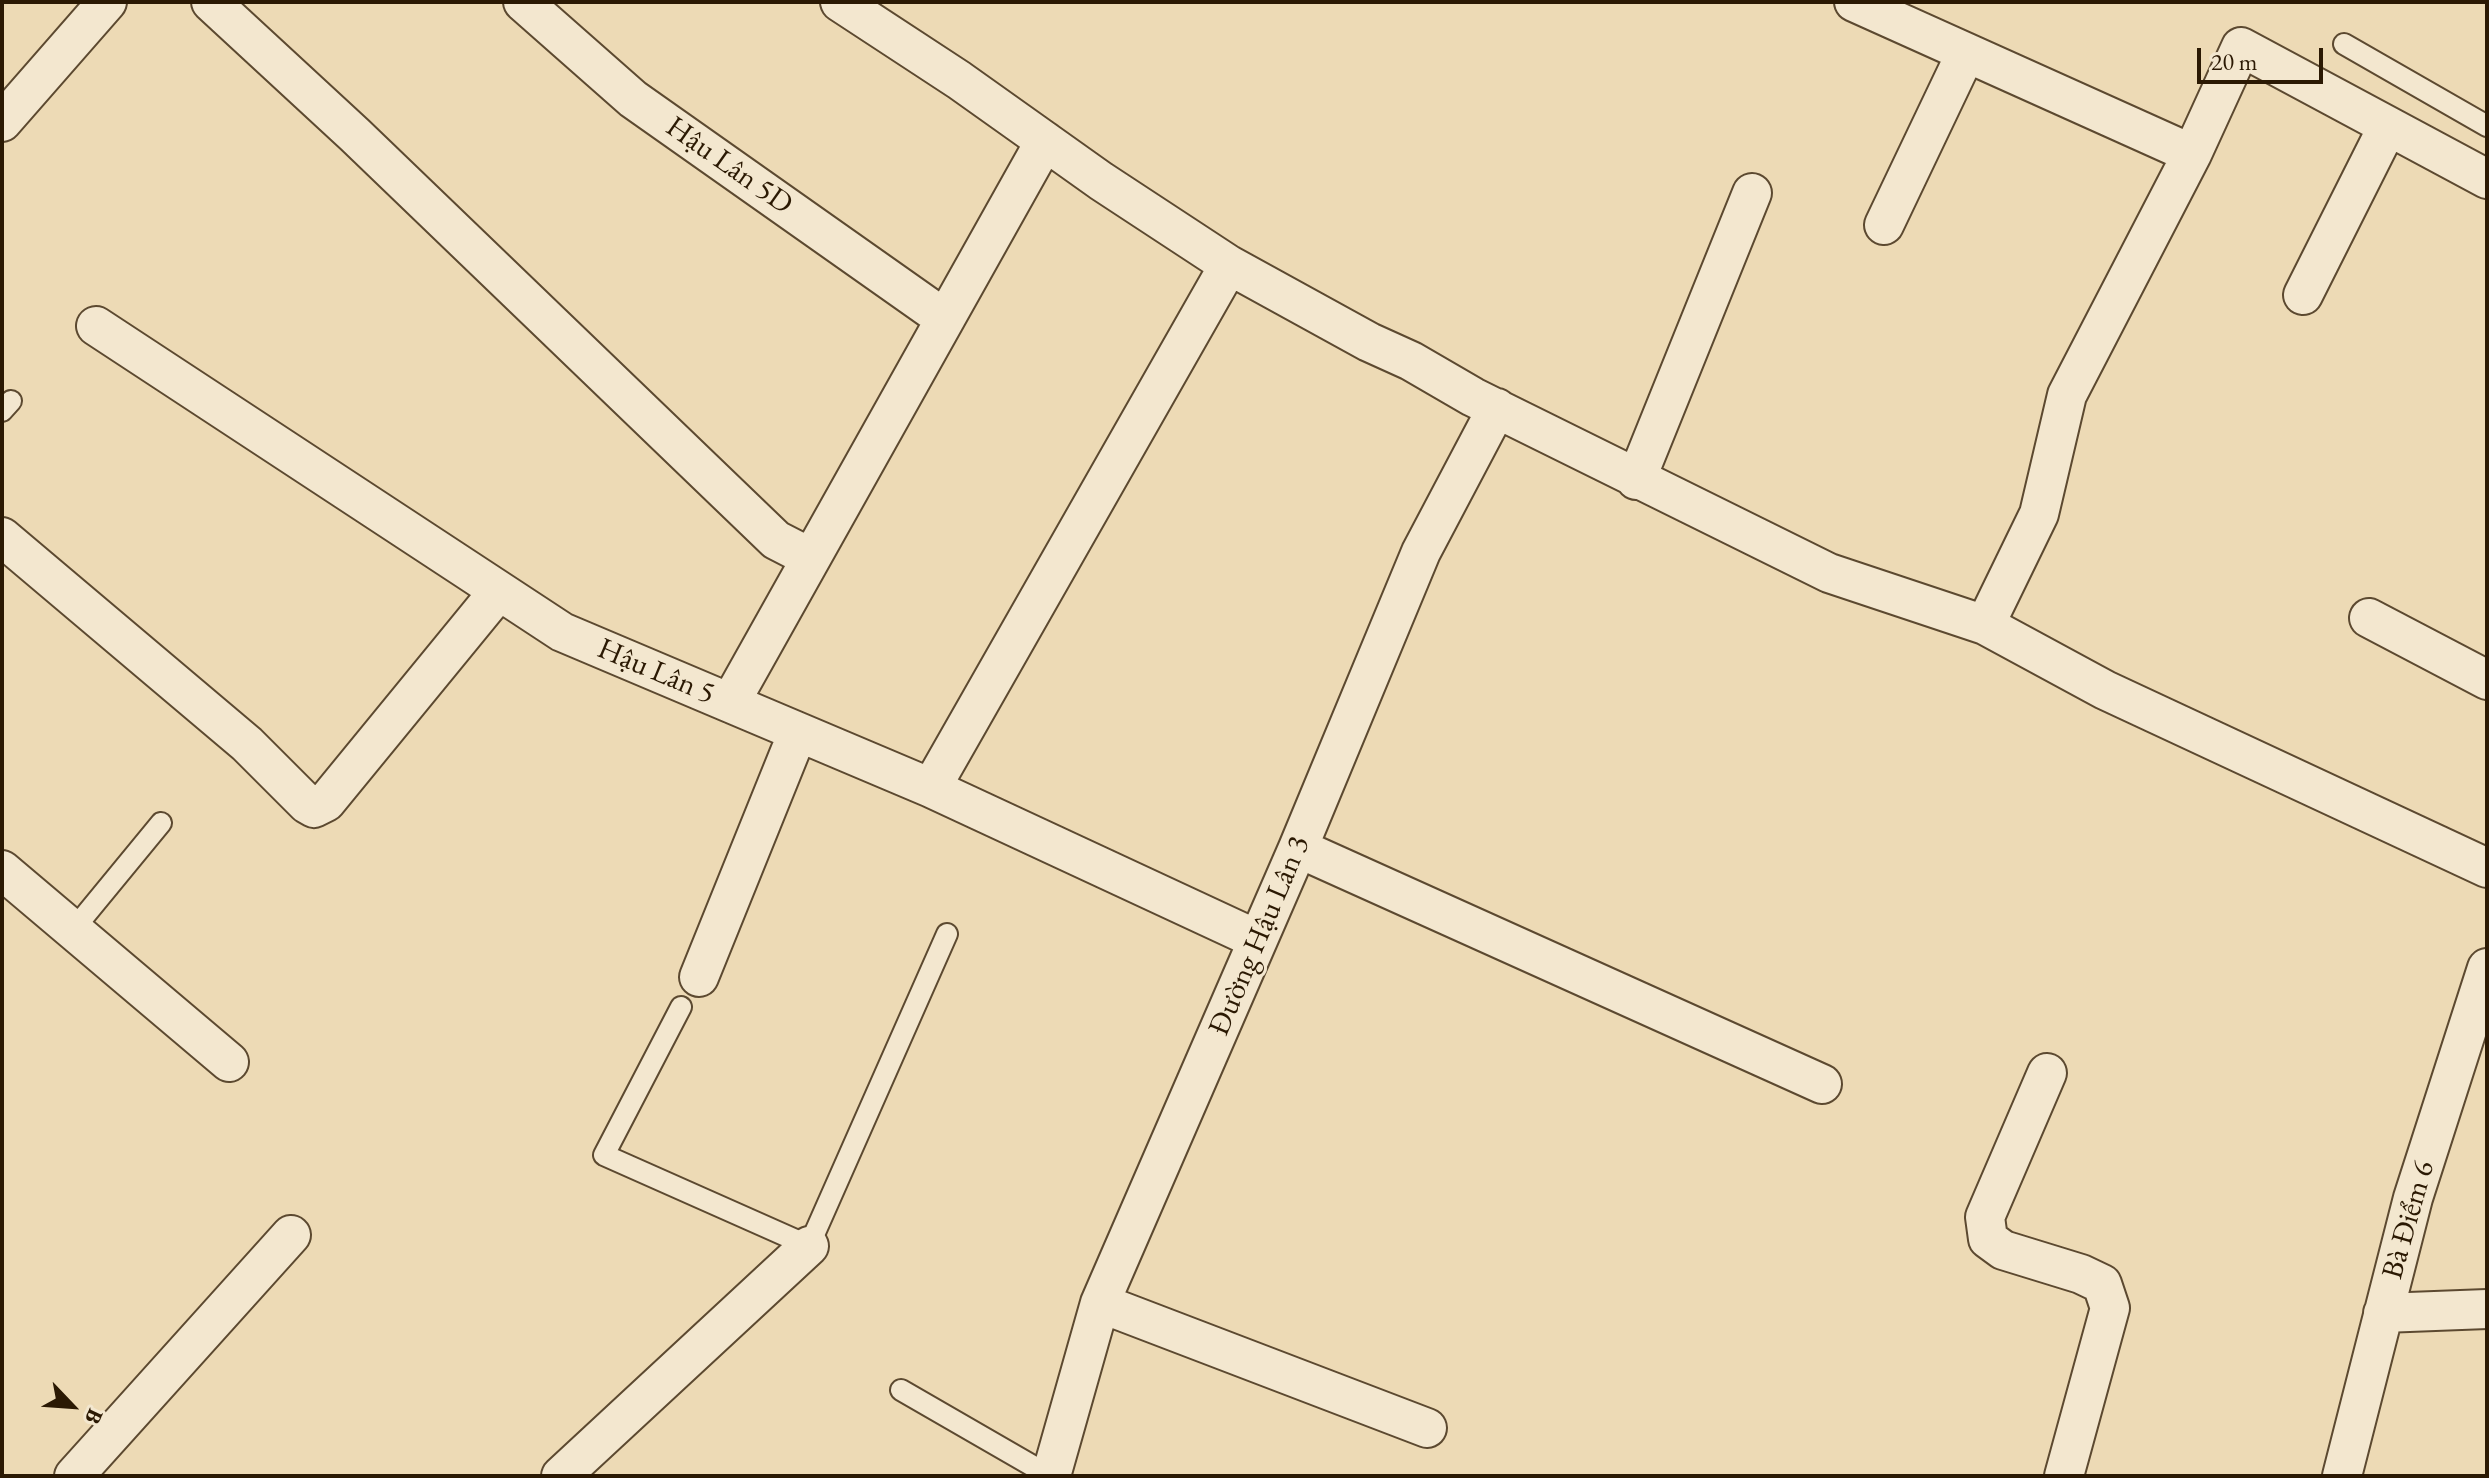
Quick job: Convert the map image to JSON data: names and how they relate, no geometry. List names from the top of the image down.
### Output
{
  "streets": {
    "street": [
      "Hậu Lân 5D",
      "Hậu Lân 5",
      "Đường Hậu Lân 3",
      "Bà Điểm 6"
    ]
  },
  "crossings": [
    ["Hậu Lân 5", "Đường Hậu Lân 3"]
  ],
  "scale_bar": "20 m",
  "north": "bottom right"
}
